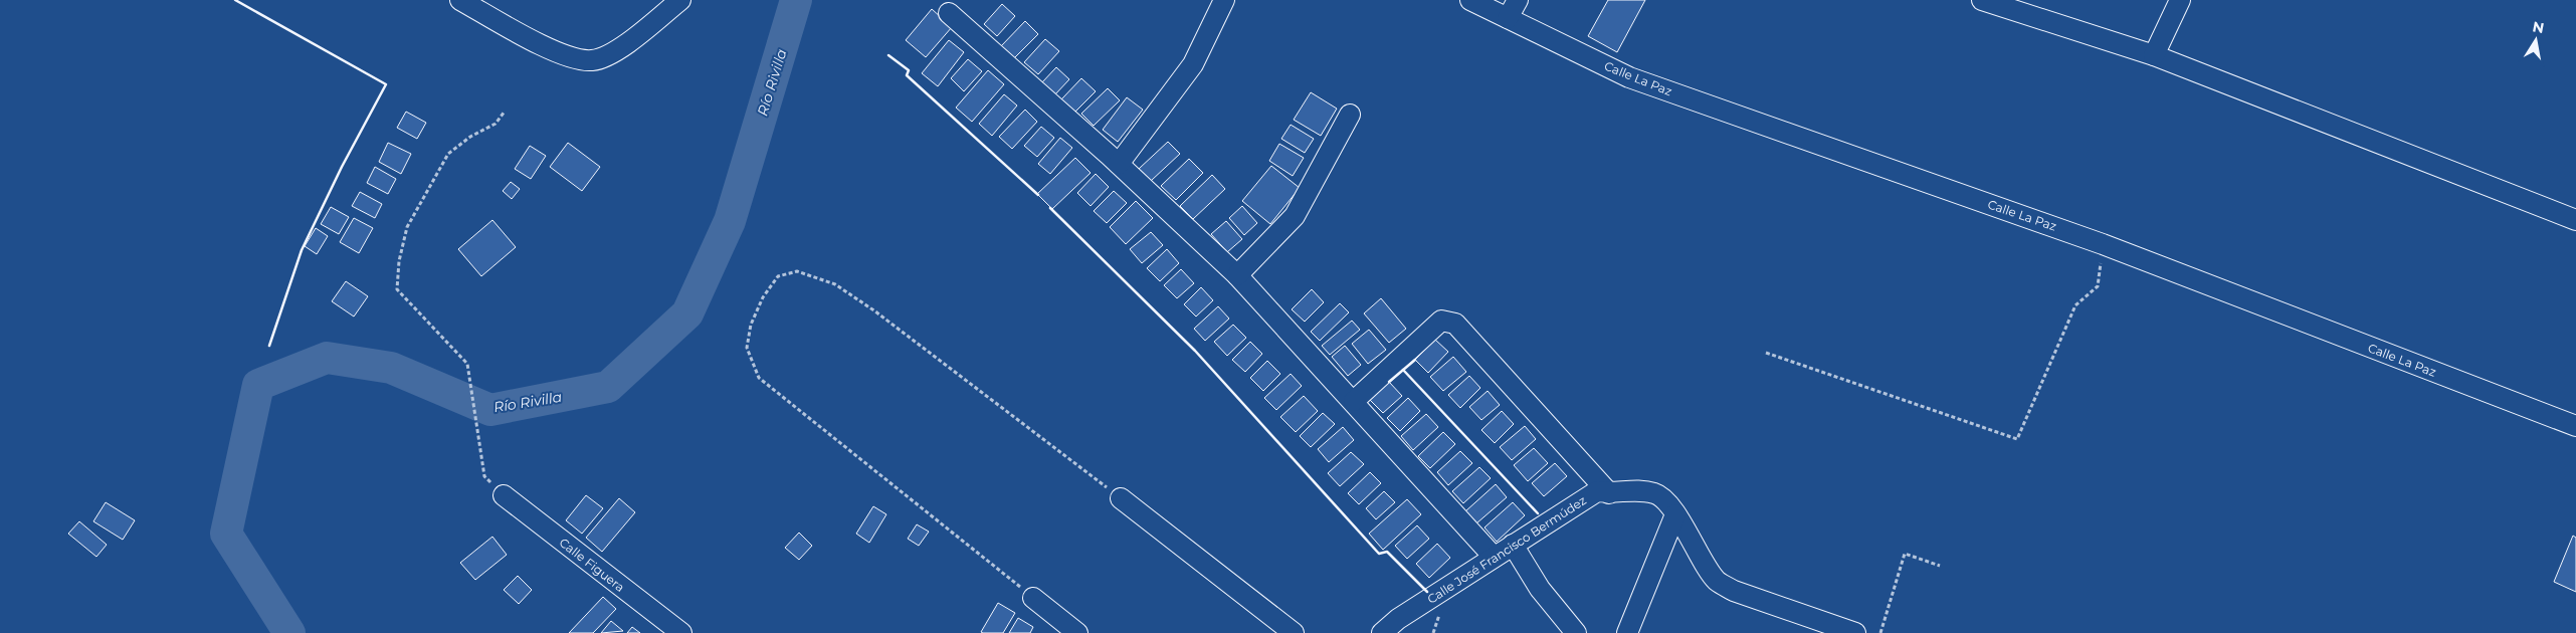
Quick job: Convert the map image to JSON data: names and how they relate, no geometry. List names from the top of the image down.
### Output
{
  "streets": {
    "street": ["Calle La Paz", "Calle José Francisco Bermúdez", "Calle Figuera"]
  },
  "water": ["Río Rivilla"],
  "north": "top"
}
